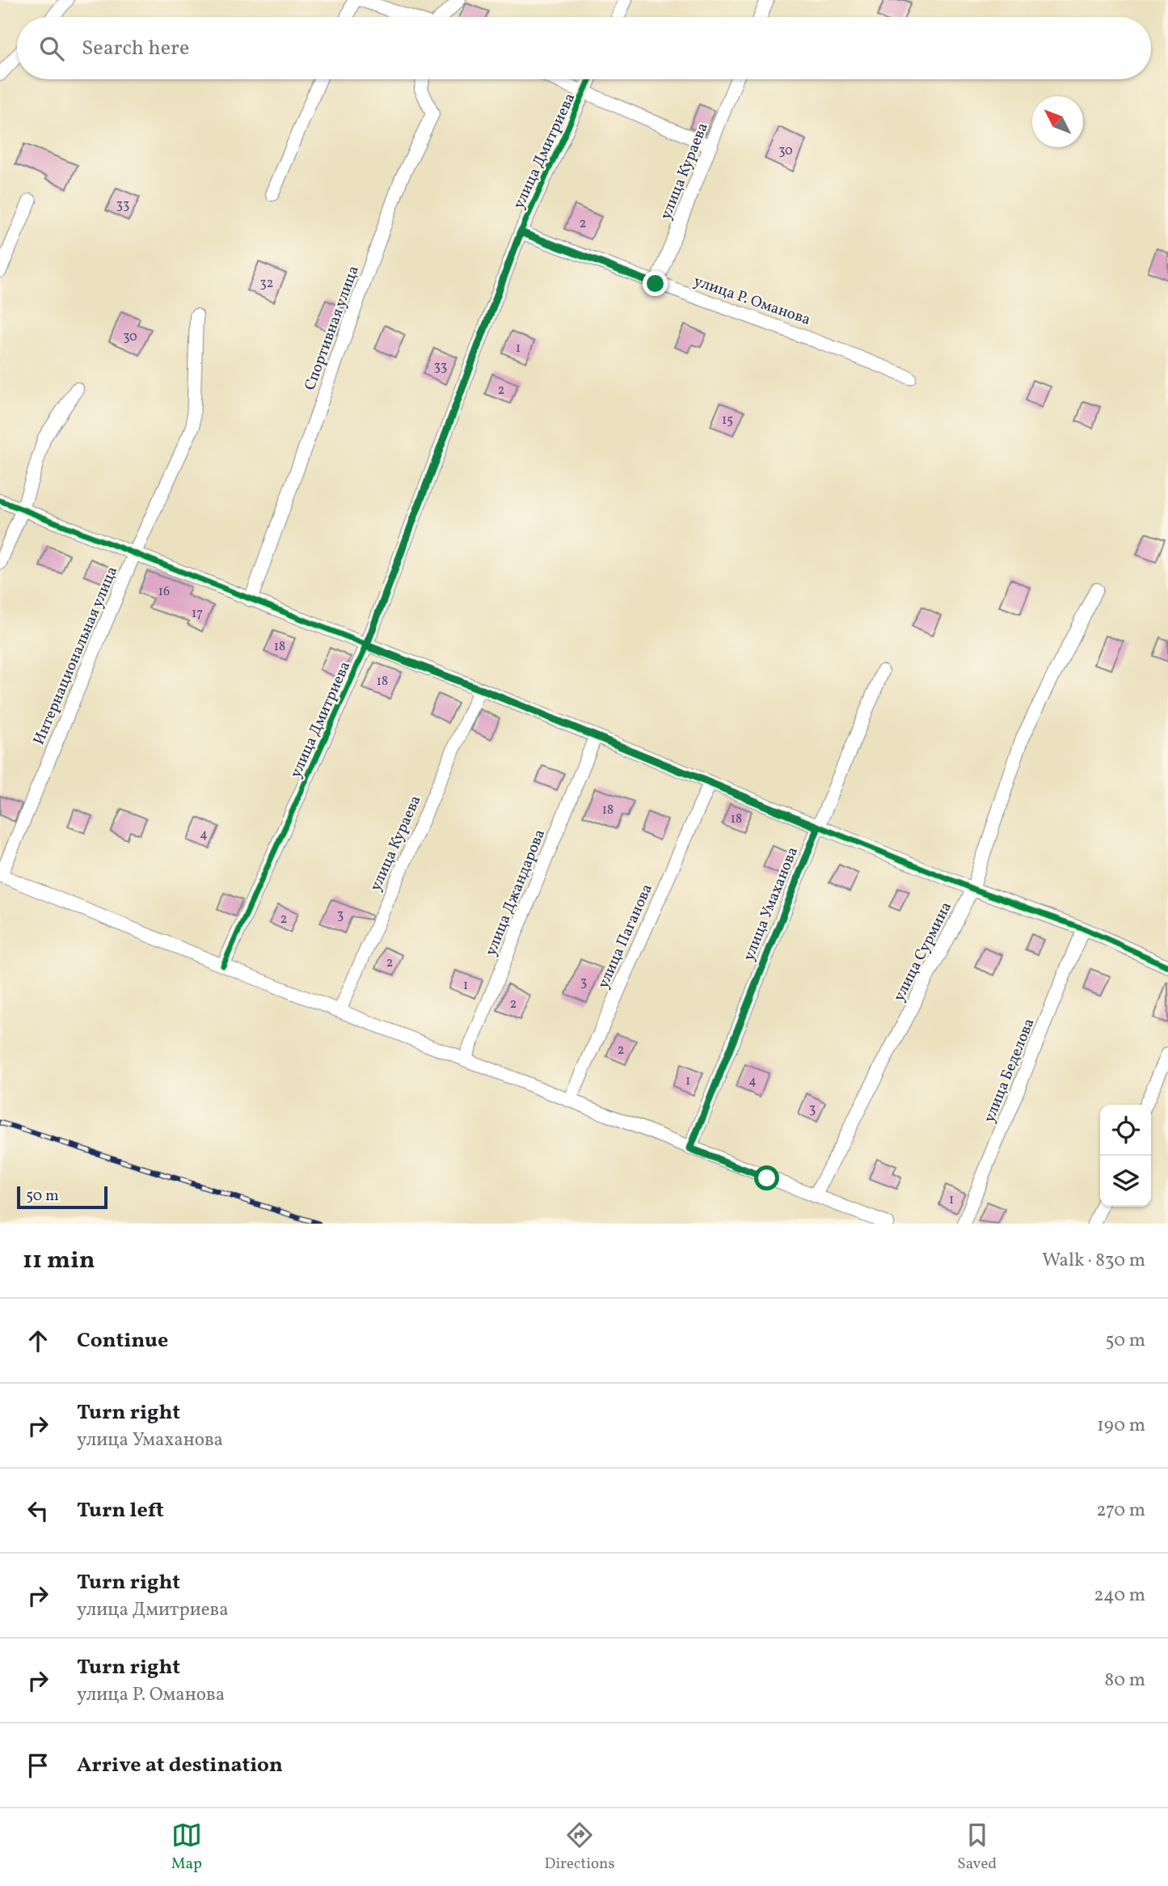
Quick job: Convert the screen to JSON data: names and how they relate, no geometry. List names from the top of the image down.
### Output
{
  "streets": {
    "street": [
      "улица Дмитриева",
      "улица Кураева",
      "улица Р. Оманова",
      "Спортивная улица",
      "Интернациональная улица",
      "улица Джандарова",
      "улица Умаханова",
      "улица Паганова",
      "улица Сурмина",
      "улица Беделова"
    ]
  },
  "crossings": [
    ["улица Дмитриева", "улица Р. Оманова"],
    ["улица Кураева", "улица Р. Оманова"]
  ],
  "house_numbers": [
    "30",
    "33",
    "2",
    "32",
    "30",
    "1",
    "33",
    "2",
    "15",
    "16",
    "17",
    "18",
    "18",
    "18",
    "18",
    "4",
    "3",
    "2",
    "2",
    "3",
    "1",
    "2",
    "2",
    "1",
    "4",
    "3",
    "1"
  ],
  "scale_bar": "50 m",
  "north": "top left",
  "page": {
    "search": "Search here",
    "scale": "50 m",
    "heading": ["11 min", "Walk · 830 m"],
    "list": [
      ["Continue", "50 m"],
      ["Turn right", "улица Умаханова", "190 m"],
      ["Turn left", "270 m"],
      ["Turn right", "улица Дмитриева", "240 m"],
      ["Turn right", "улица Р. Оманова", "80 m"],
      "Arrive at destination"
    ],
    "nav": ["Map", "Directions", "Saved"]
  }
}
